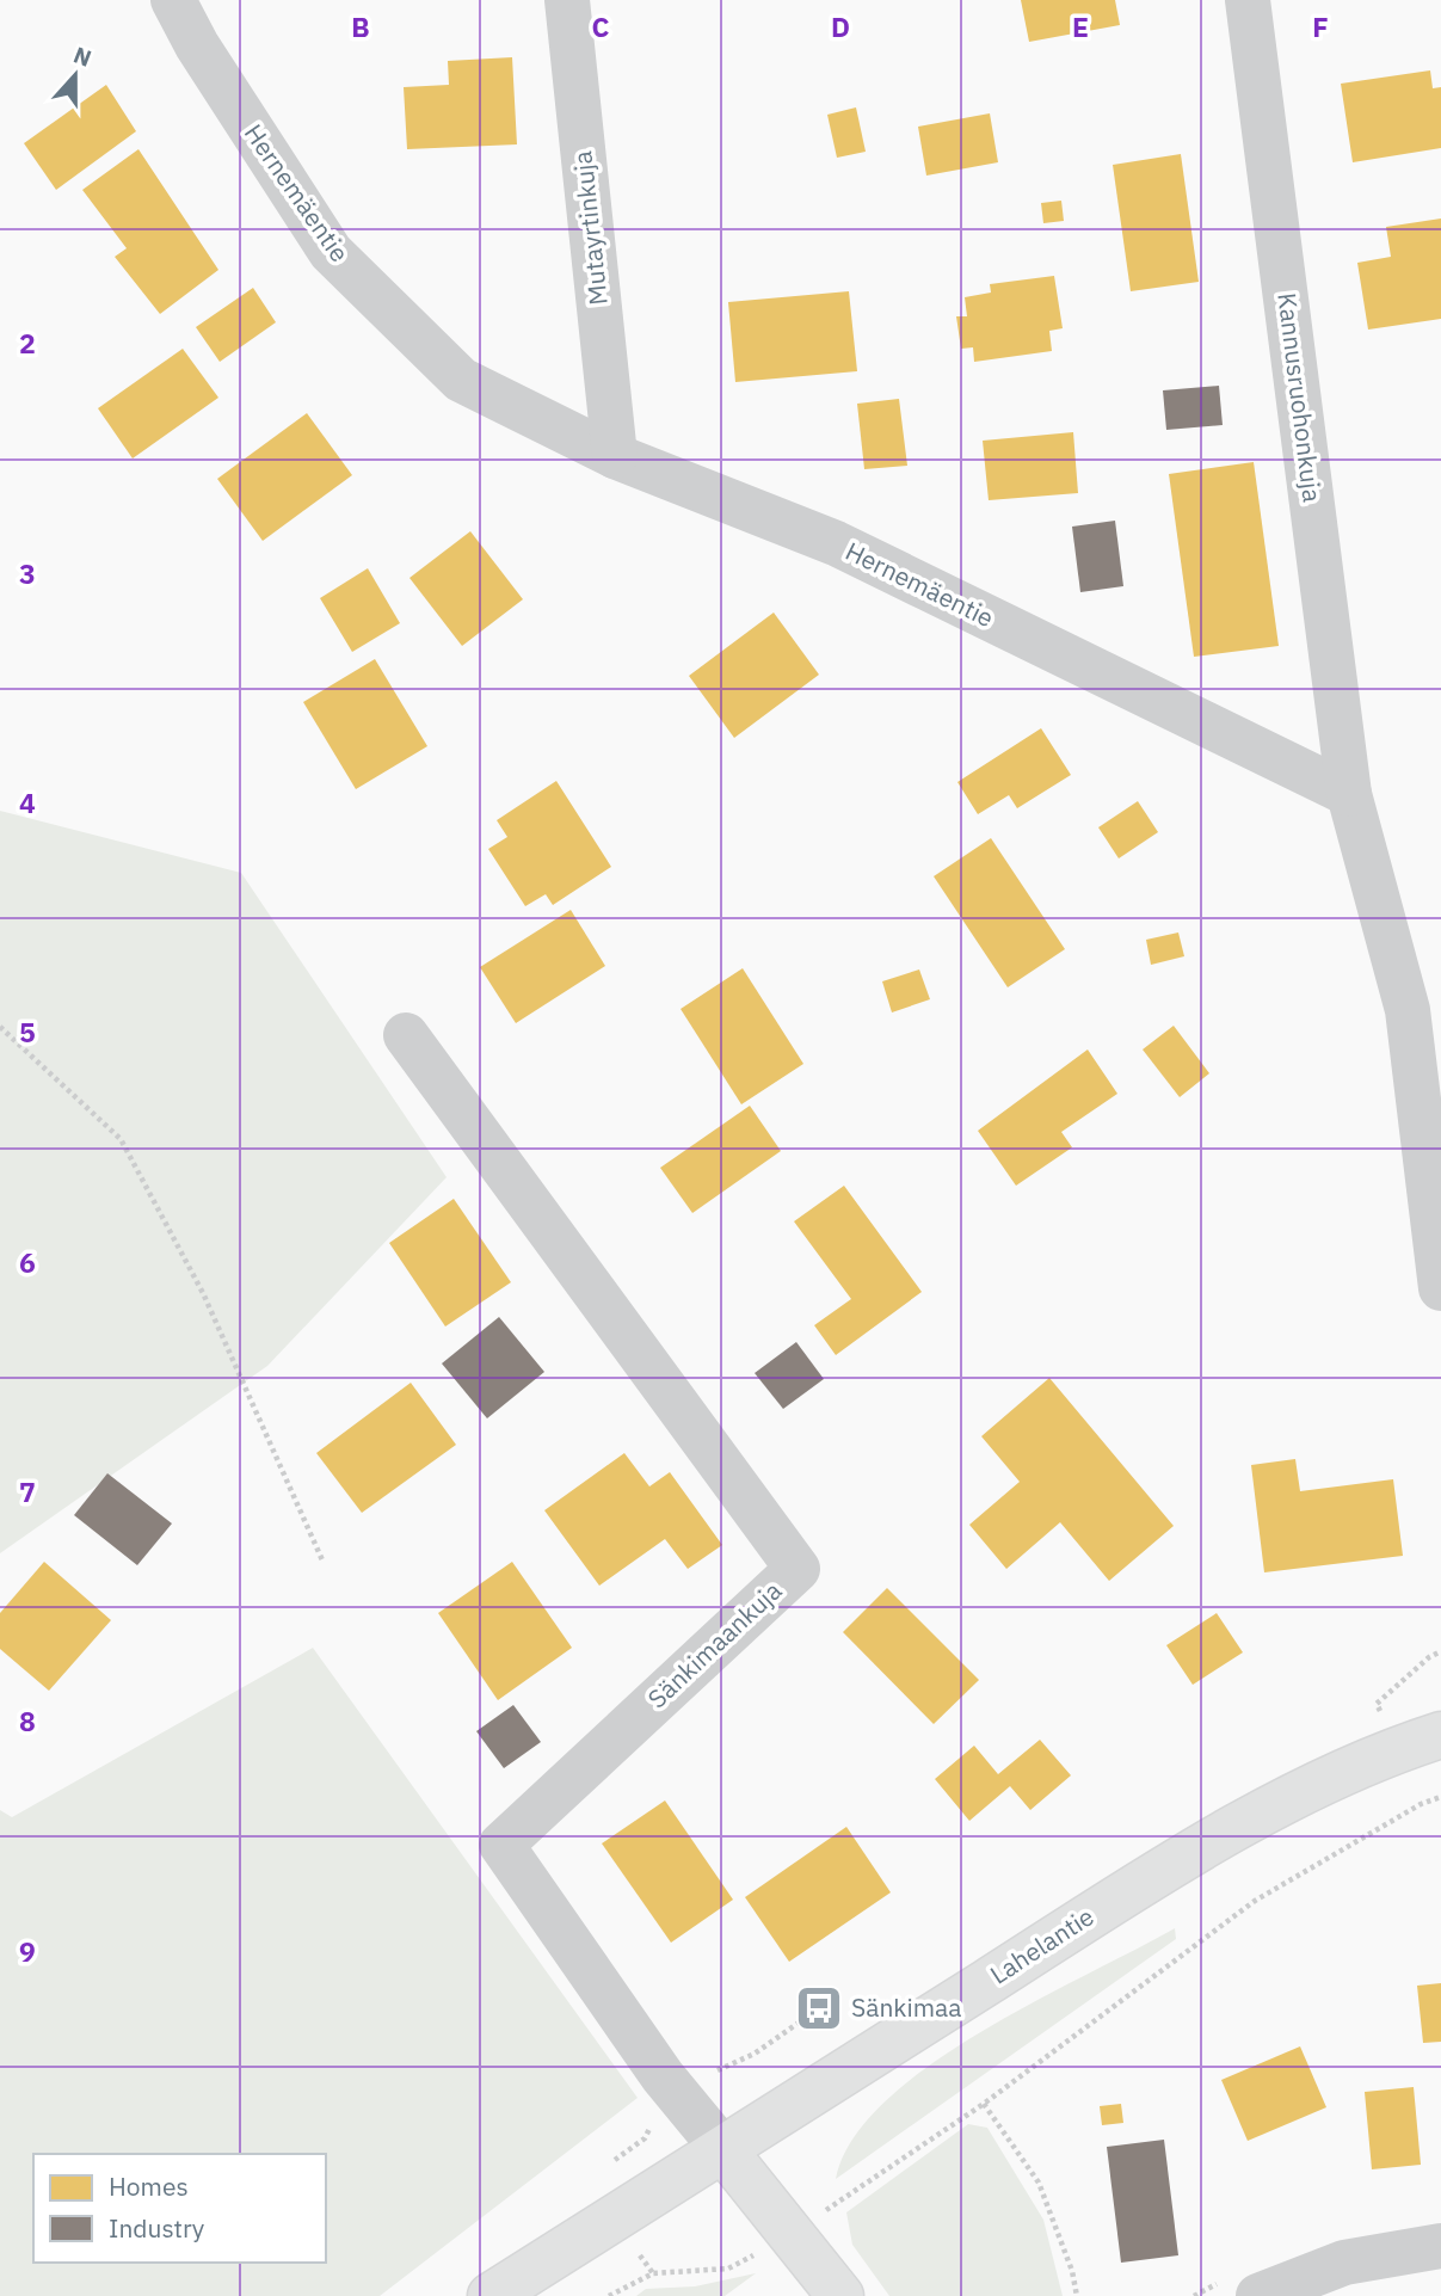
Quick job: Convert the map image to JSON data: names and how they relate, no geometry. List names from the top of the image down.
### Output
{
  "streets": {
    "main road": ["Lahelantie"],
    "street": [
      "Hernemäentie",
      "Mutayrtinkuja",
      "Kannusruohonkuja",
      "Sänkimaankuja"
    ]
  },
  "crossings": [
    ["Hernemäentie", "Mutayrtinkuja"],
    ["Hernemäentie", "Kannusruohonkuja"],
    ["Sänkimaankuja", "Lahelantie"]
  ],
  "places": {
    "bus stop": ["Sänkimaa"]
  },
  "legend": ["Homes", "Industry"],
  "north": "top",
  "grid": {
    "columns": [
      "B",
      "C",
      "D",
      "E",
      "F"
    ],
    "rows": [
      "2",
      "3",
      "4",
      "5",
      "6",
      "7",
      "8",
      "9"
    ]
  }
}
